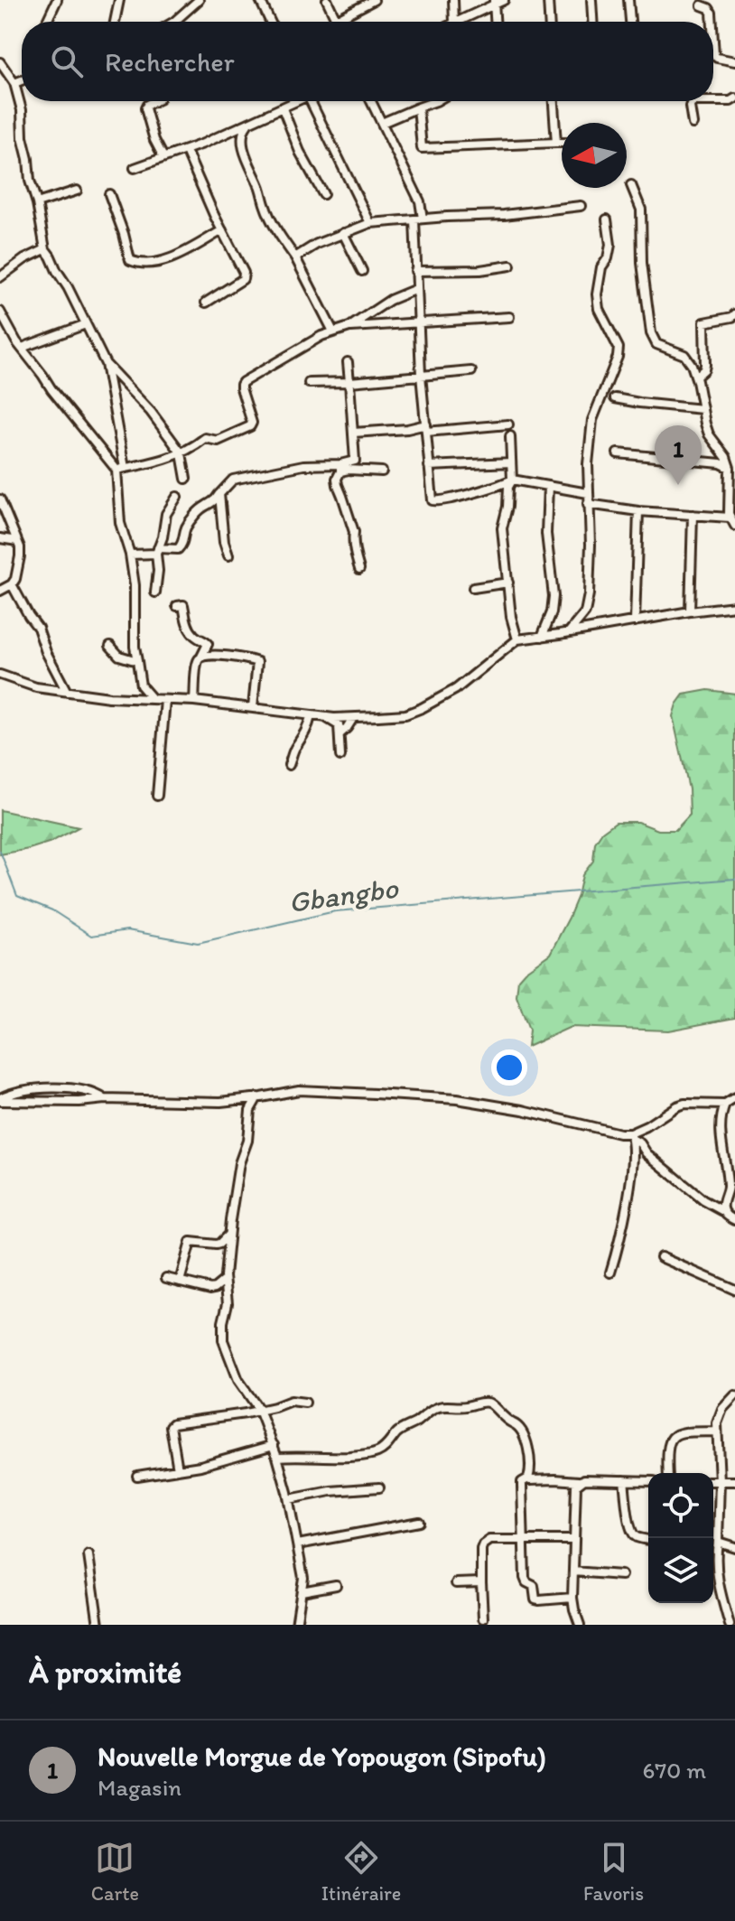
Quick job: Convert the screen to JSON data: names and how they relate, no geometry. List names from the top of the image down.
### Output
{
  "water": ["Gbangbo"],
  "north": "left",
  "page": {
    "search": "Rechercher",
    "pins": "1",
    "heading": "À proximité",
    "list": [
      {
        "mark": "1",
        "name": "Nouvelle Morgue de Yopougon (Sipofu)",
        "note": "Magasin",
        "value": "670 m"
      }
    ],
    "nav": ["Carte", "Itinéraire", "Favoris"]
  }
}
